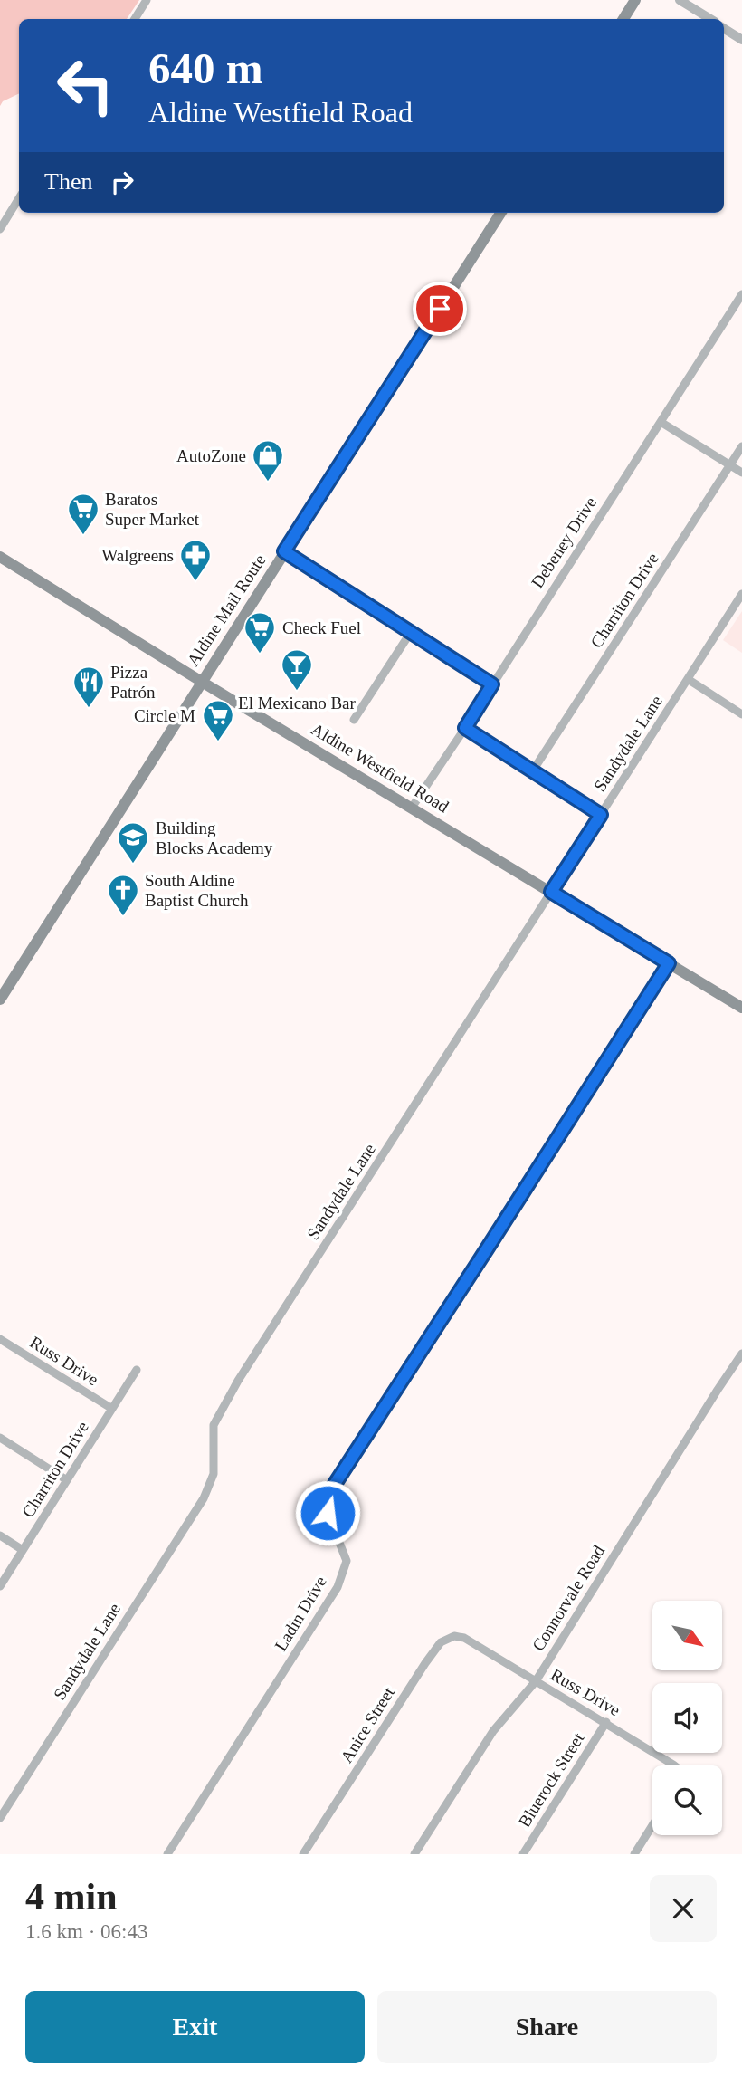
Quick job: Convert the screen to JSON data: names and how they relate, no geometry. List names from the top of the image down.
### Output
{
  "streets": {
    "main road": ["Aldine Mail Route", "Aldine Westfield Road"],
    "street": [
      "Debeney Drive",
      "Charriton Drive",
      "Sandydale Lane",
      "Russ Drive",
      "Connorvale Road",
      "Ladin Drive",
      "Anice Street",
      "Bluerock Street"
    ]
  },
  "crossings": [
    ["Debeney Drive", "Aldine Westfield Road"],
    ["Charriton Drive", "Russ Drive"],
    ["Aldine Mail Route", "Aldine Westfield Road"],
    ["Sandydale Lane", "Aldine Westfield Road"],
    ["Aldine Westfield Road", "Ladin Drive"],
    ["Russ Drive", "Connorvale Road"],
    ["Russ Drive", "Anice Street"],
    ["Russ Drive", "Bluerock Street"]
  ],
  "places": {
    "shop": ["AutoZone"],
    "supermarket": ["Baratos Super Market", "Check Fuel", "Circle M"],
    "pharmacy": ["Walgreens"],
    "bar": ["El Mexicano Bar"],
    "restaurant": ["Pizza Patrón"],
    "school or university": ["Building Blocks Academy"],
    "church": ["South Aldine Baptist Church"]
  },
  "north": "bottom right",
  "page": {
    "turn": ["640 m", "Aldine Westfield Road"],
    "then": "Then",
    "heading": ["4 min", "1.6 km · 06:43"],
    "buttons": ["Exit", "Share"]
  }
}
